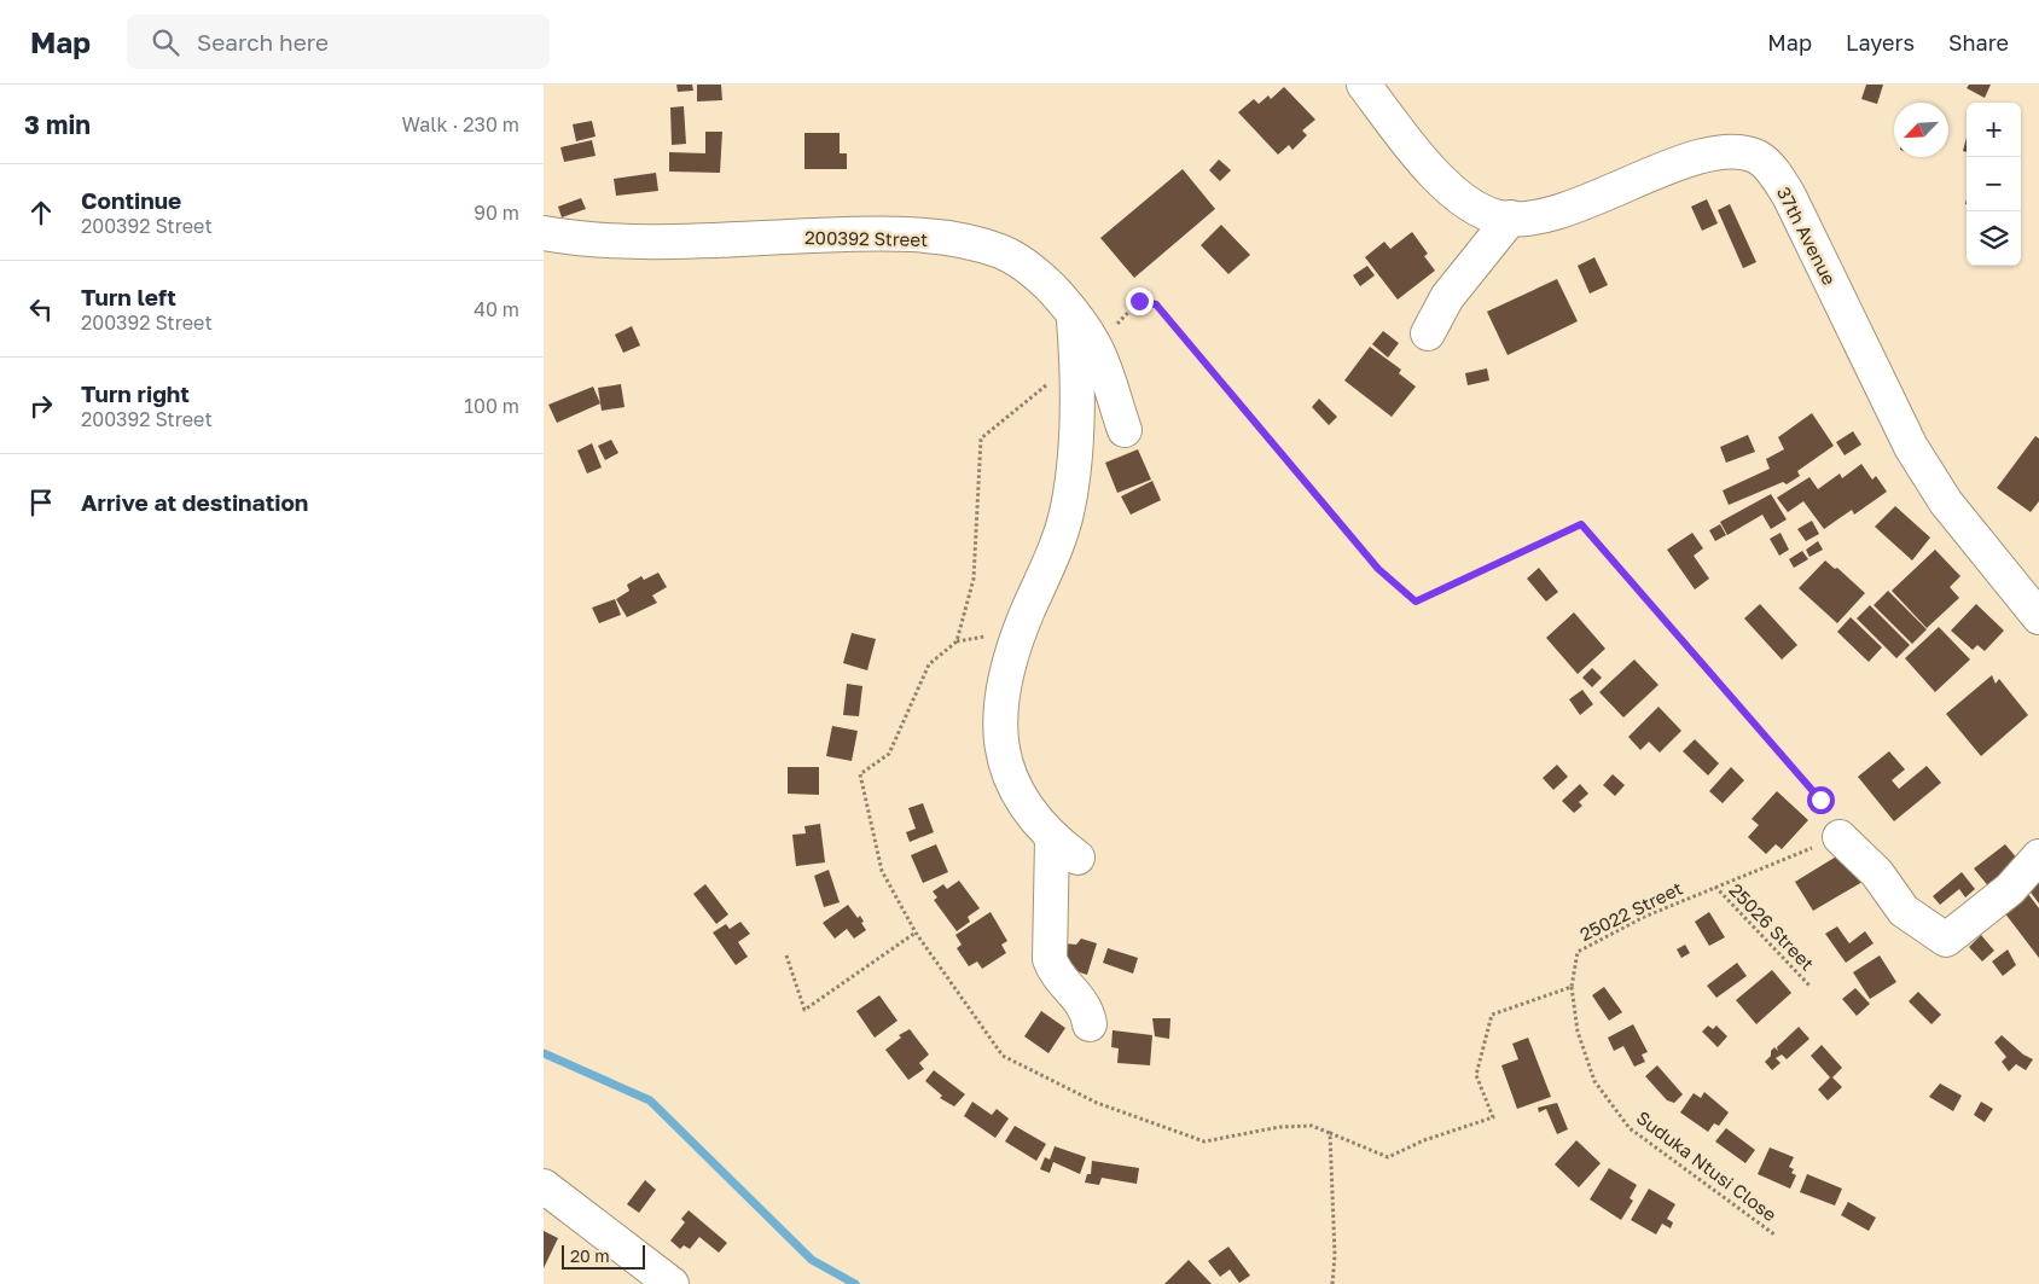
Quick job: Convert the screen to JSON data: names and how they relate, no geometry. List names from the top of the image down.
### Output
{
  "streets": {
    "street": ["37th Avenue", "200392 Street"],
    "path": ["25022 Street", "25026 Street", "Suduka Ntusi Close"]
  },
  "crossings": [
    ["25022 Street", "25026 Street"],
    ["25022 Street", "Suduka Ntusi Close"]
  ],
  "scale_bar": "20 m",
  "north": "bottom left",
  "page": {
    "header": "Map",
    "search": "Search here",
    "nav": ["Map", "Layers", "Share"],
    "heading": ["3 min", "Walk · 230 m"],
    "map_buttons": ["+", "−"],
    "list": [
      ["Continue", "200392 Street", "90 m"],
      ["Turn left", "200392 Street", "40 m"],
      ["Turn right", "200392 Street", "100 m"],
      "Arrive at destination"
    ],
    "scale": "20 m"
  }
}
